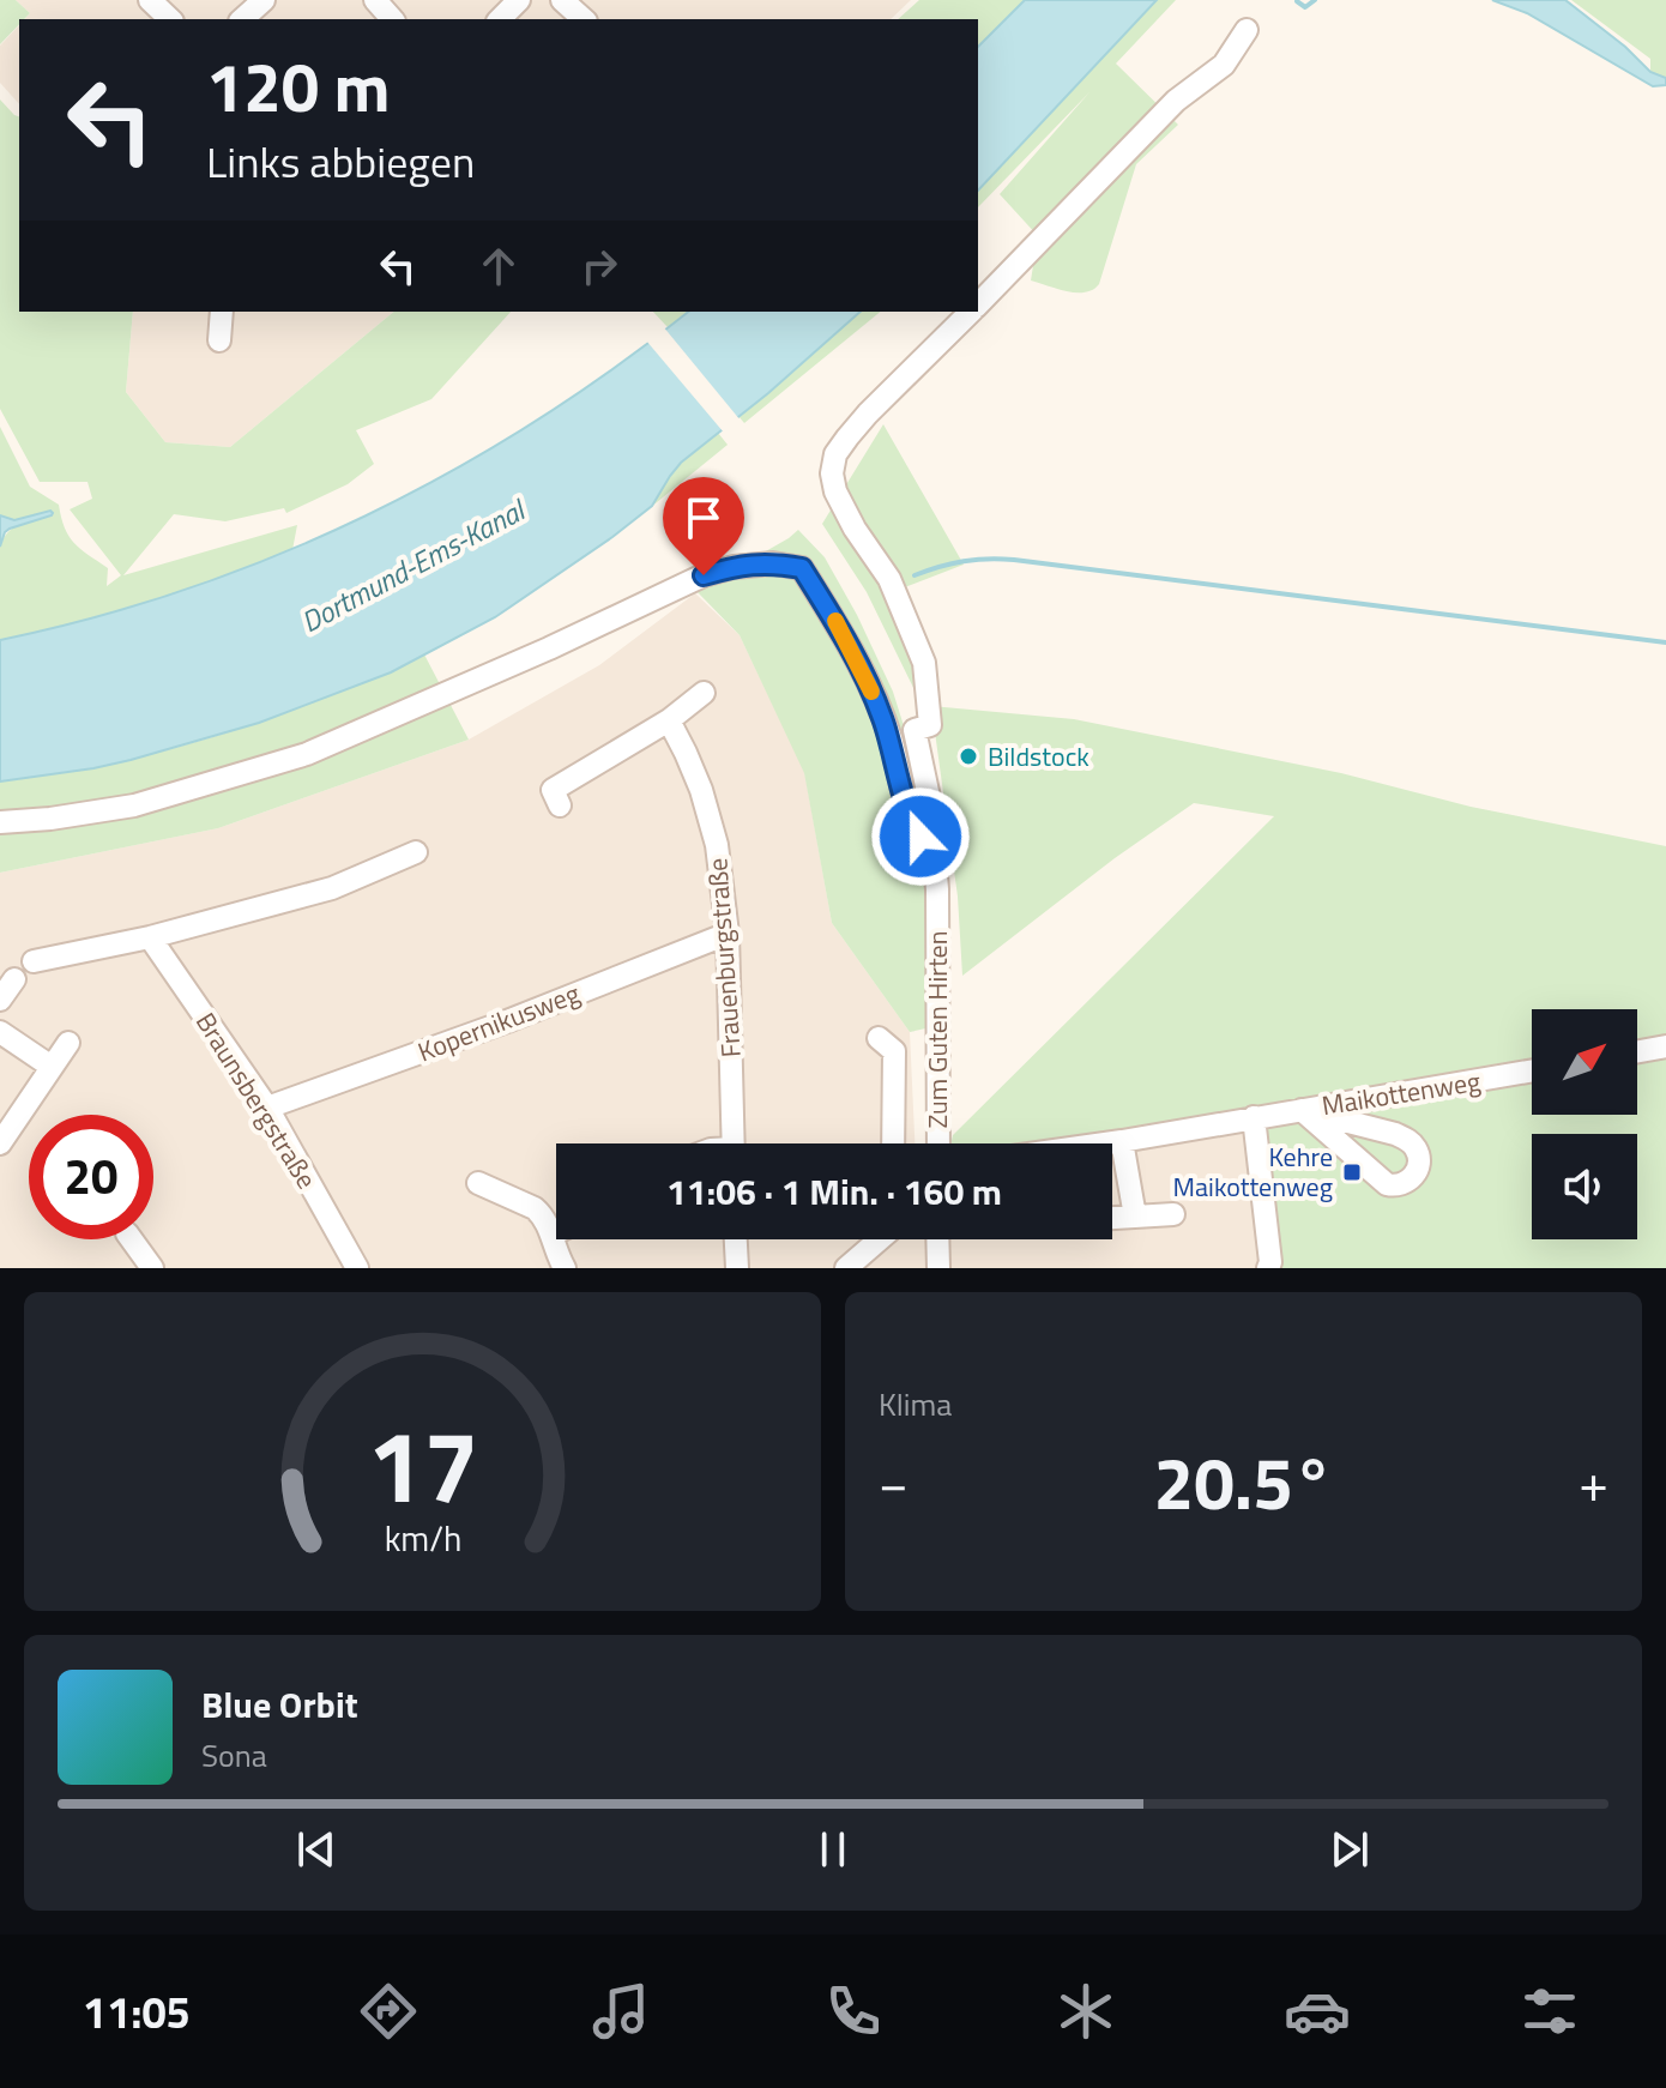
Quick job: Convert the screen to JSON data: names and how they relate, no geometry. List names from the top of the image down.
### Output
{
  "streets": {
    "street": [
      "Frauenburgstraße",
      "Kopernikusweg",
      "Zum Guten Hirten",
      "Maikottenweg",
      "Braunsbergstraße"
    ]
  },
  "crossings": [
    ["Frauenburgstraße", "Kopernikusweg"],
    ["Kopernikusweg", "Braunsbergstraße"]
  ],
  "water": ["Dortmund-Ems-Kanal"],
  "places": {
    "other": ["Bildstock"],
    "transit": ["Kehre Maikottenweg"]
  },
  "north": "top right",
  "page": {
    "turn": ["120 m", "Links abbiegen"],
    "limit": "20",
    "trip": "11:06 · 1 Min. · 160 m",
    "tile": "Klima",
    "heat": ["−", "20.5°", "+"],
    "song": ["Blue Orbit", "Sona"],
    "tabs": "11:05",
    "gauge": ["17", "km/h"]
  }
}
